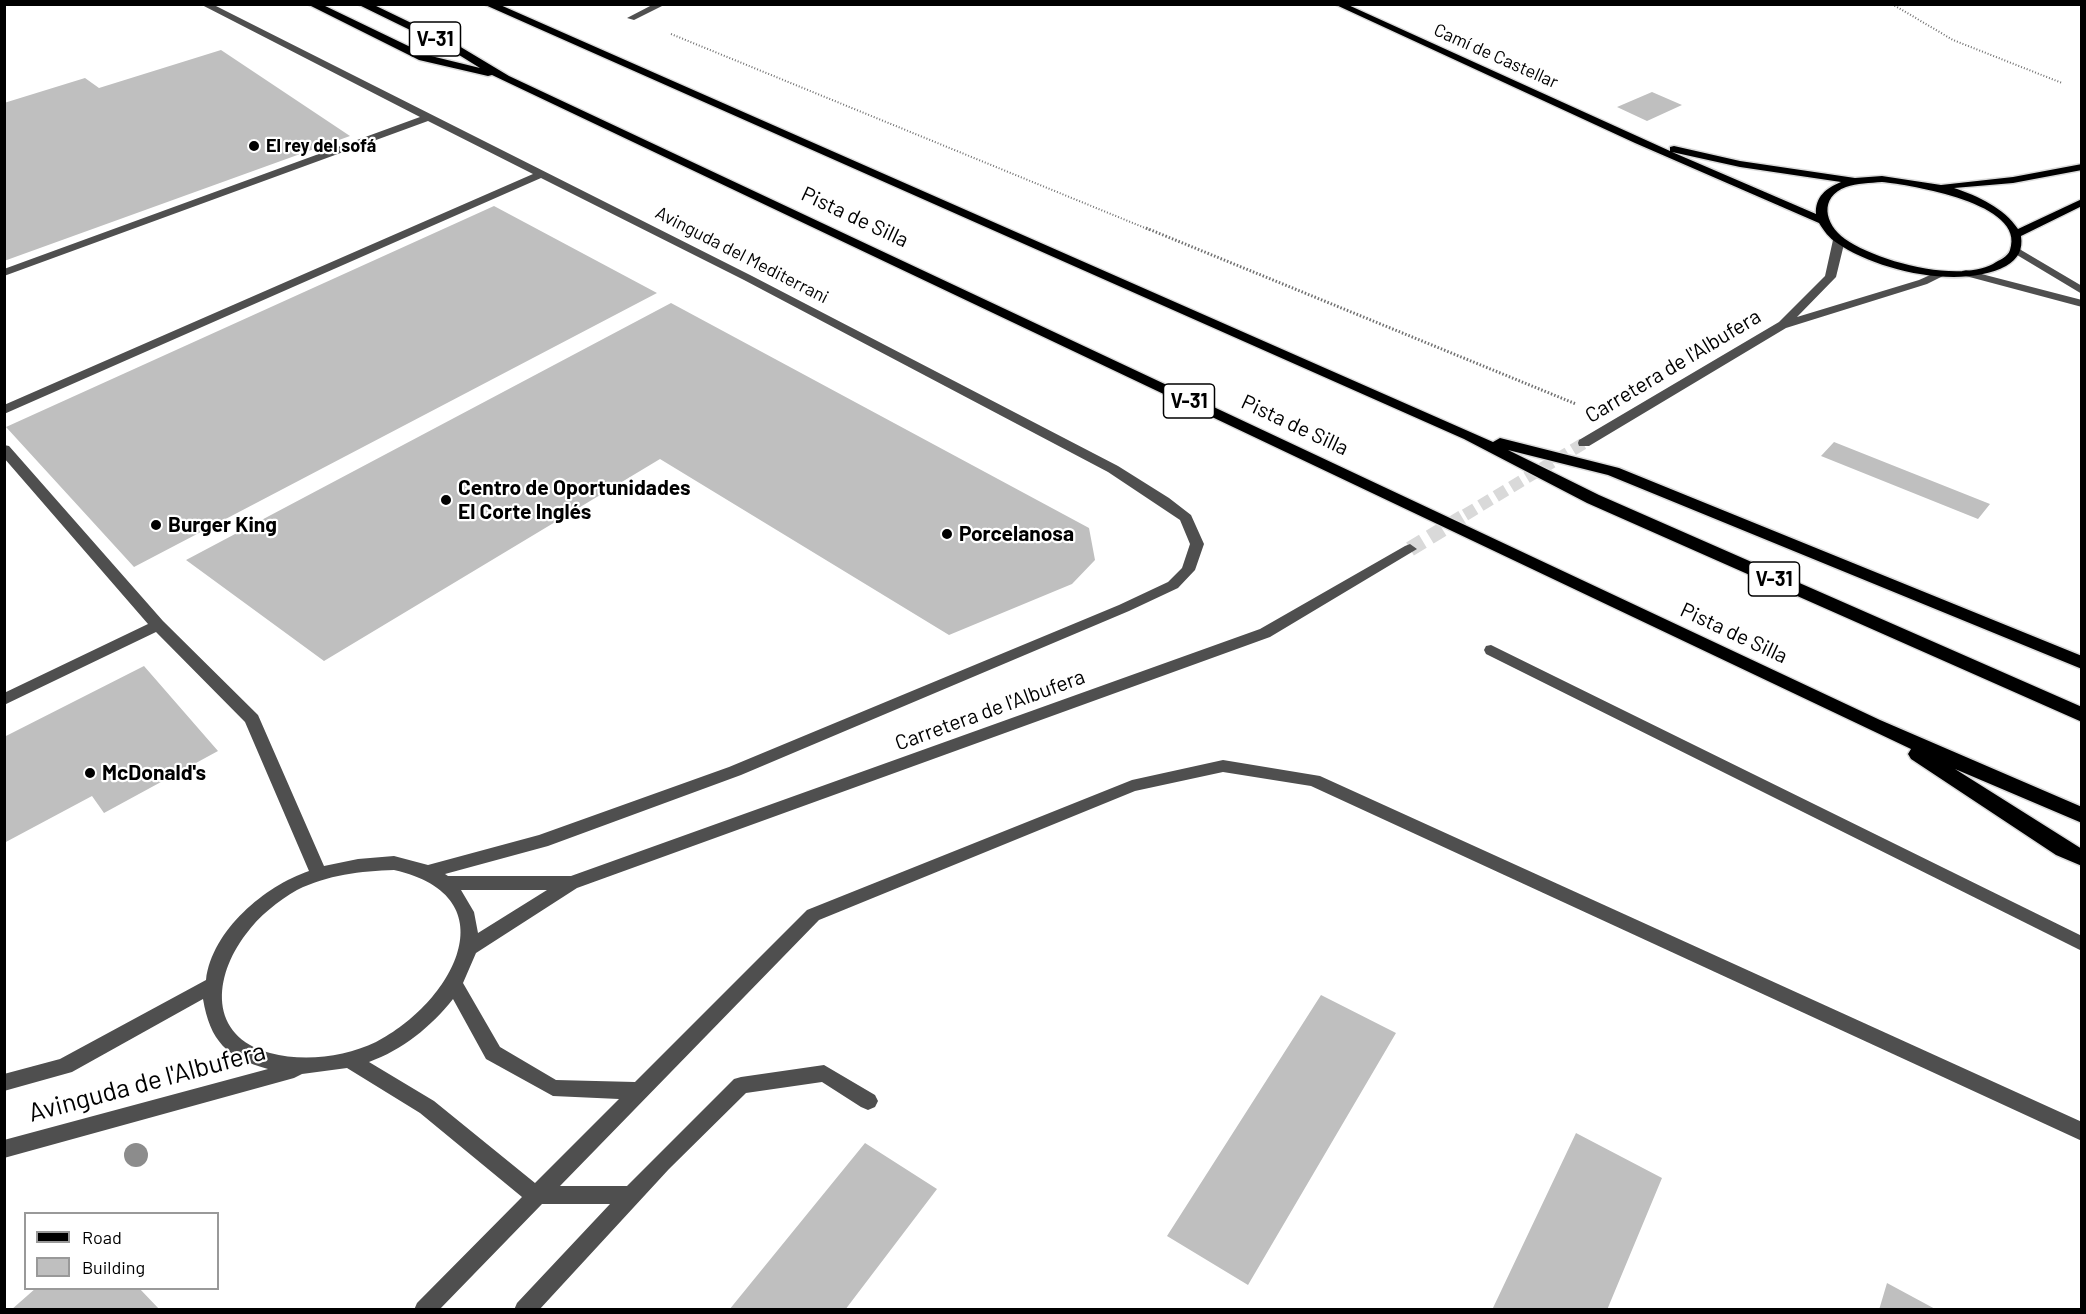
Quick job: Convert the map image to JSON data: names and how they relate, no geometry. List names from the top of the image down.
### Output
{
  "streets": {
    "highway": ["V-31", "Pista de Silla"],
    "main road": ["Camí de Castellar"],
    "street": ["Avinguda del Mediterrani", "Carretera de l'Albufera", "Avinguda de l'Albufera"]
  },
  "places": [
    "El rey del sofá",
    "Centro de Oportunidades El Corte Inglés",
    "Burger King",
    "Porcelanosa",
    "McDonald's"
  ],
  "legend": ["Road", "Building"]
}
